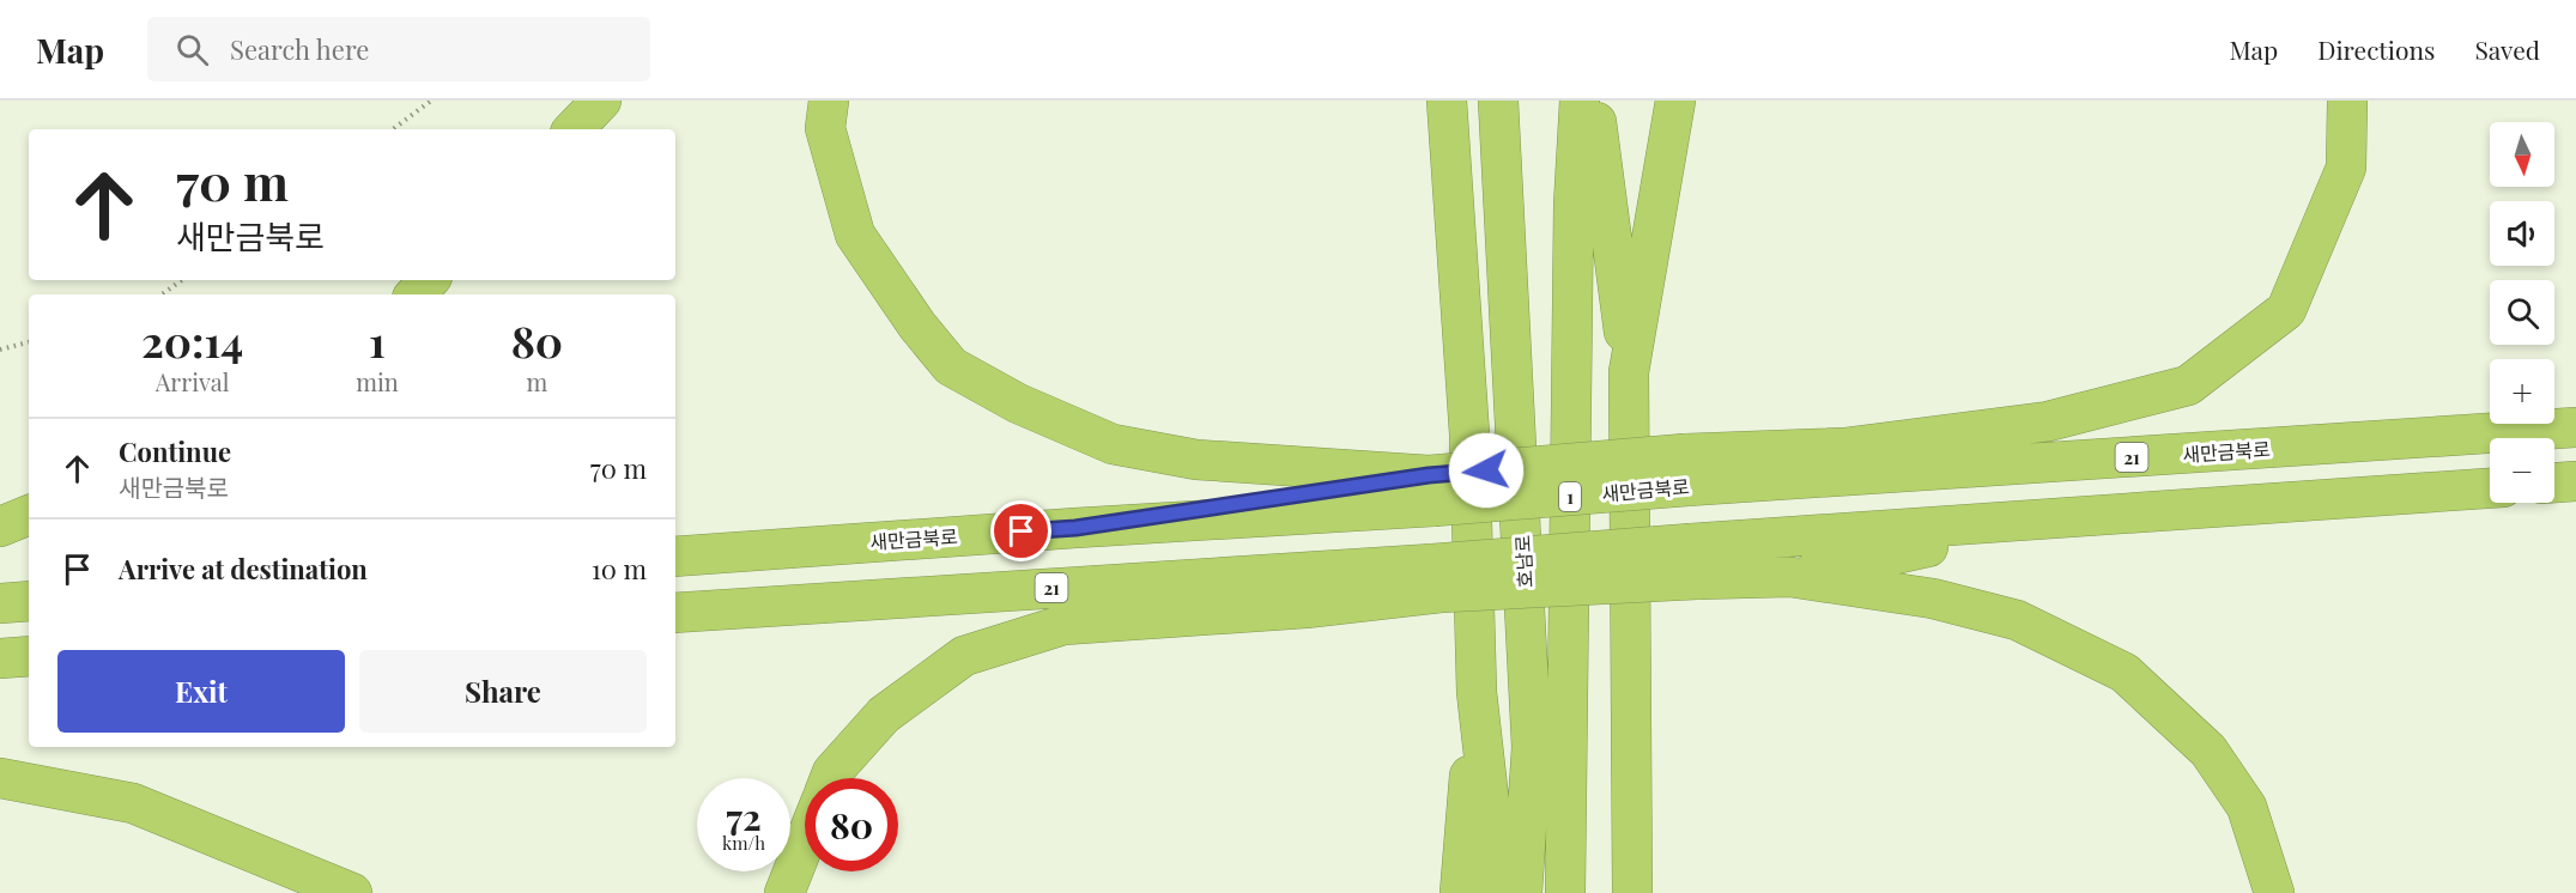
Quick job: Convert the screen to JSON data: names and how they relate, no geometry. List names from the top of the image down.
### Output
{
  "streets": {
    "highway": [
      "새만금북로",
      "21",
      "1",
      "호남로"
    ]
  },
  "north": "bottom",
  "page": {
    "header": "Map",
    "search": "Search here",
    "nav": ["Map", "Directions", "Saved"],
    "map_buttons": ["+", "−"],
    "turn": ["70 m", "새만금북로"],
    "eta": [
      "20:14",
      "Arrival",
      "1",
      "min",
      "80",
      "m"
    ],
    "list": [
      {
        "name": "Continue",
        "note": "새만금북로",
        "value": "70 m"
      },
      {
        "name": "Arrive at destination",
        "value": "10 m"
      }
    ],
    "buttons": ["Exit", "Share"],
    "speed": "72 km/h",
    "limit": "80"
  }
}
